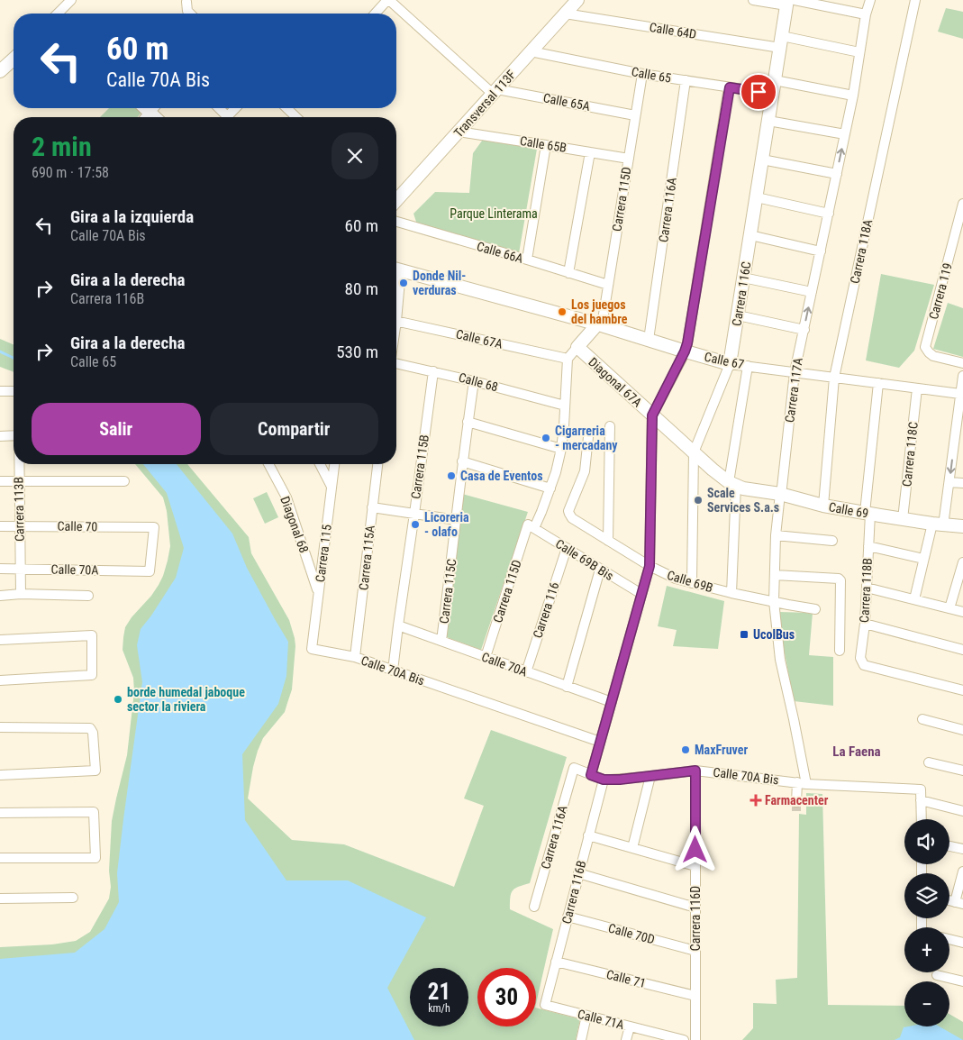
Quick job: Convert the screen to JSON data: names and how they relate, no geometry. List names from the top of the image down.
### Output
{
  "streets": {
    "street": [
      "Calle 64D",
      "Calle 65",
      "Calle 65A",
      "Transversal 113F",
      "Calle 65B",
      "Carrera 115D",
      "Carrera 116A",
      "Carrera 118A",
      "Calle 66A",
      "Carrera 119",
      "Carrera 116C",
      "Calle 67A",
      "Calle 67",
      "Calle 68",
      "Diagonal 67A",
      "Carrera 117A",
      "Carrera 118C",
      "Carrera 115B",
      "Carrera 113B",
      "Calle 69",
      "Diagonal 68",
      "Calle 70",
      "Carrera 115",
      "Carrera 115A",
      "Calle 69B Bis",
      "Calle 70A",
      "Calle 69B",
      "Carrera 118B",
      "Carrera 115C",
      "Carrera 116",
      "Calle 70A Bis",
      "Carrera 116B",
      "Carrera 116D",
      "Calle 70D",
      "Calle 71",
      "Calle 71A"
    ]
  },
  "crossings": [
    ["Calle 64D", "Transversal 113F"],
    ["Calle 64D", "Carrera 116C"],
    ["Calle 64D", "Carrera 117A"],
    ["Calle 65", "Transversal 113F"],
    ["Calle 65", "Carrera 115D"],
    ["Calle 65", "Carrera 116A"],
    ["Calle 65", "Carrera 116C"],
    ["Calle 65A", "Transversal 113F"],
    ["Calle 65A", "Carrera 115D"],
    ["Transversal 113F", "Calle 65B"],
    ["Calle 65B", "Carrera 115D"],
    ["Carrera 115D", "Calle 66A"],
    ["Carrera 115D", "Calle 67A"],
    ["Carrera 115D", "Calle 67"],
    ["Carrera 115D", "Calle 68"],
    ["Carrera 115D", "Calle 69B Bis"],
    ["Carrera 115D", "Calle 70A"],
    ["Carrera 116A", "Calle 67"],
    ["Carrera 116A", "Calle 70A Bis"],
    ["Carrera 118A", "Calle 67"],
    ["Carrera 118A", "Calle 69"],
    ["Carrera 116C", "Calle 67"],
    ["Carrera 116C", "Diagonal 67A"],
    ["Carrera 116C", "Calle 69B"],
    ["Calle 67", "Carrera 117A"],
    ["Calle 67", "Carrera 118C"],
    ["Calle 67", "Carrera 118B"],
    ["Calle 68", "Carrera 115B"],
    ["Calle 68", "Carrera 115C"],
    ["Diagonal 67A", "Calle 69"],
    ["Carrera 117A", "Calle 69"],
    ["Carrera 117A", "Calle 69B"],
    ["Carrera 117A", "Calle 70A Bis"],
    ["Carrera 118C", "Calle 69"],
    ["Carrera 115B", "Calle 70A"],
    ["Carrera 115B", "Calle 70A Bis"],
    ["Carrera 113B", "Calle 70"],
    ["Carrera 113B", "Calle 70A"],
    ["Calle 69", "Carrera 118B"],
    ["Diagonal 68", "Carrera 115"],
    ["Calle 70", "Calle 70A"],
    ["Carrera 115", "Calle 70A Bis"],
    ["Carrera 115A", "Calle 70A Bis"],
    ["Calle 69B Bis", "Carrera 116"],
    ["Calle 70A", "Carrera 115C"],
    ["Calle 70A", "Carrera 116"],
    ["Calle 70A Bis", "Carrera 116B"],
    ["Calle 70A Bis", "Carrera 116D"],
    ["Carrera 116B", "Calle 70D"],
    ["Carrera 116B", "Calle 71"],
    ["Carrera 116B", "Calle 71A"],
    ["Carrera 116D", "Calle 70D"],
    ["Carrera 116D", "Calle 71"]
  ],
  "districts": ["La Faena"],
  "parks": ["Parque Linterama"],
  "places": {
    "other": [
      "Donde Nil- verduras",
      "Los juegos del hambre",
      "Cigarreria - mercadany",
      "Casa de Eventos",
      "Scale Services S.a.s",
      "Licoreria - olafo",
      "borde humedal jaboque sector la riviera",
      "MaxFruver"
    ],
    "transit": ["UcolBus"],
    "health": ["Farmacenter"]
  },
  "page": {
    "turn": ["60 m", "Calle 70A Bis"],
    "heading": ["2 min", "690 m · 17:58"],
    "list": [
      {
        "name": "Gira a la izquierda",
        "note": "Calle 70A Bis",
        "value": "60 m"
      },
      {
        "name": "Gira a la derecha",
        "note": "Carrera 116B",
        "value": "80 m"
      },
      {
        "name": "Gira a la derecha",
        "note": "Calle 65",
        "value": "530 m"
      }
    ],
    "buttons": ["Salir", "Compartir"],
    "map_buttons": ["+", "−"],
    "speed": "21 km/h",
    "limit": "30"
  }
}
